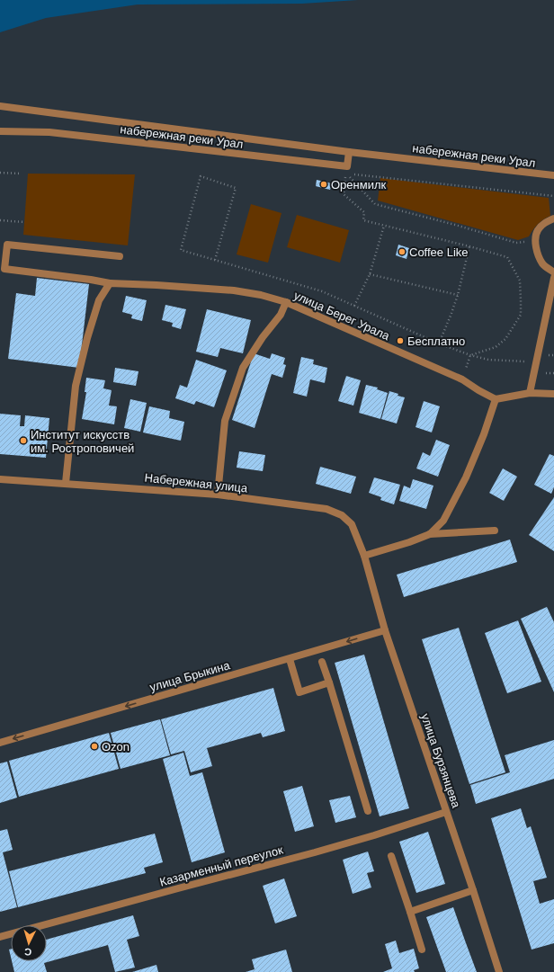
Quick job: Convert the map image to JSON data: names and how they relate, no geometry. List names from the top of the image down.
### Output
{
  "streets": {
    "street": [
      "набережная реки Урал",
      "улица Берег Урала",
      "Набережная улица",
      "улица Брыкина",
      "улица Бурзянцева",
      "Казарменный переулок"
    ]
  },
  "crossings": [
    ["Набережная улица", "улица Бурзянцева"],
    ["улица Брыкина", "улица Бурзянцева"],
    ["улица Бурзянцева", "Казарменный переулок"]
  ],
  "one_way": ["улица Брыкина"],
  "places": [
    "Оренмилк",
    "Coffee Like",
    "Бесплатно",
    "Институт искусств им. Ростроповичей",
    "Ozon"
  ],
  "north": "bottom"
}
